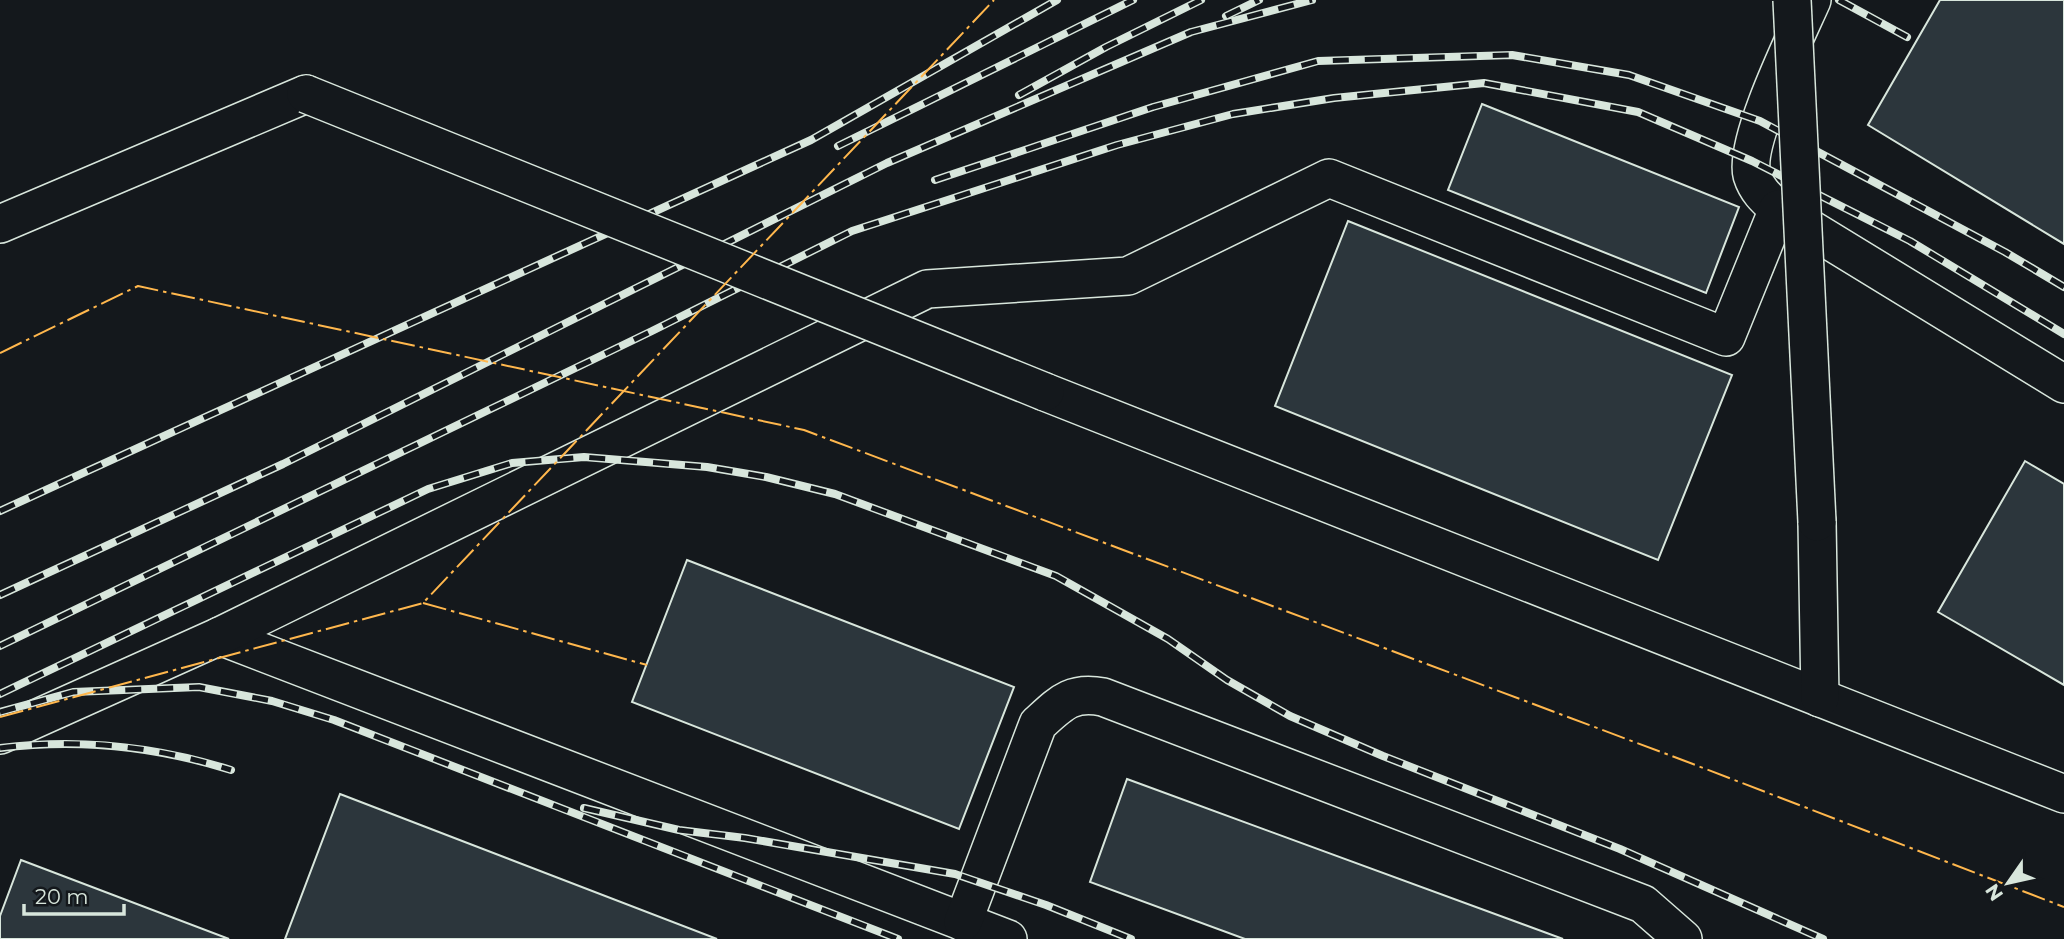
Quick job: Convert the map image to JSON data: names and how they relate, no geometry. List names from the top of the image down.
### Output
{
  "scale_bar": "20 m",
  "north": "bottom left"
}
